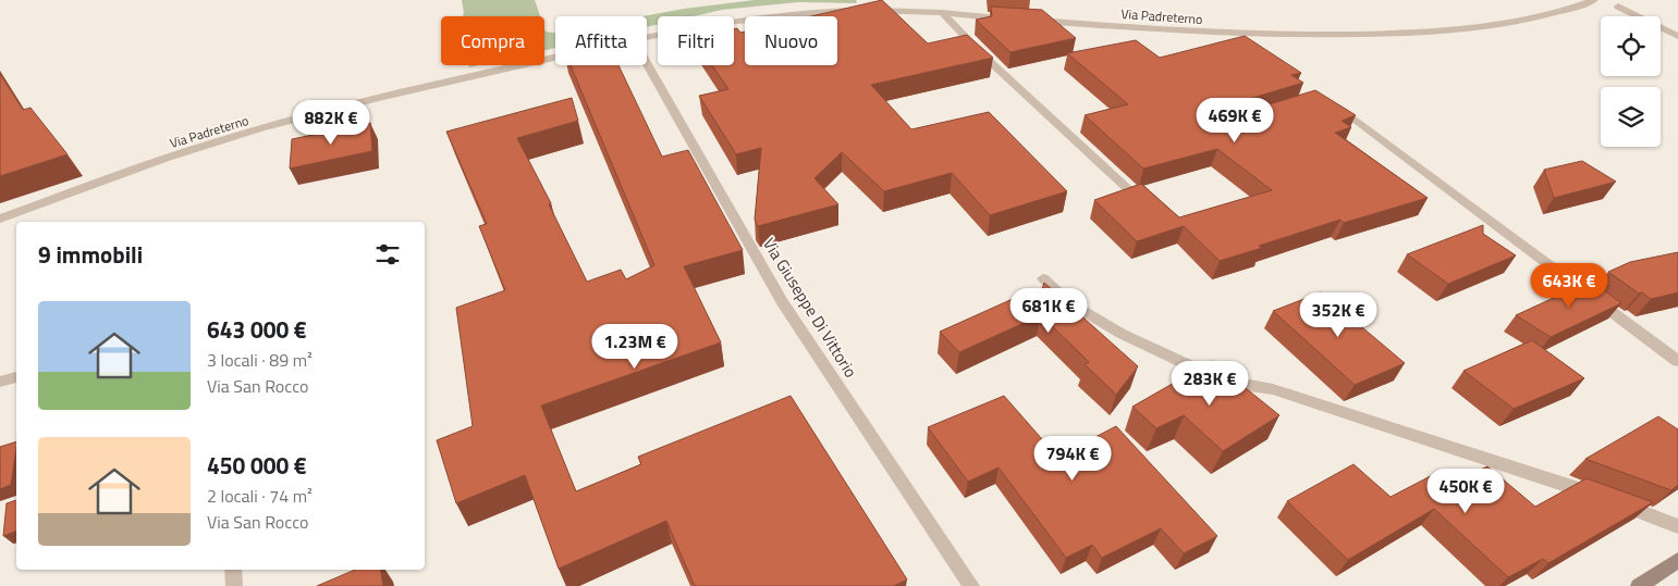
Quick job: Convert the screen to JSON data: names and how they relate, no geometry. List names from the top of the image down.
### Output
{
  "streets": {
    "street": ["Via Padreterno", "Via Giuseppe Di Vittorio"]
  },
  "page": {
    "chip": [
      "Compra",
      "Affitta",
      "Filtri",
      "Nuovo"
    ],
    "price": [
      "469K €",
      "882K €",
      "643K €",
      "681K €",
      "352K €",
      "1.23M €",
      "283K €",
      "794K €",
      "450K €"
    ],
    "heading": "9 immobili",
    "list": [
      {
        "name": "643 000 €",
        "note": "3 locali · 89 m² · Via San Rocco"
      },
      {
        "name": "450 000 €",
        "note": "2 locali · 74 m² · Via San Rocco"
      }
    ]
  }
}
